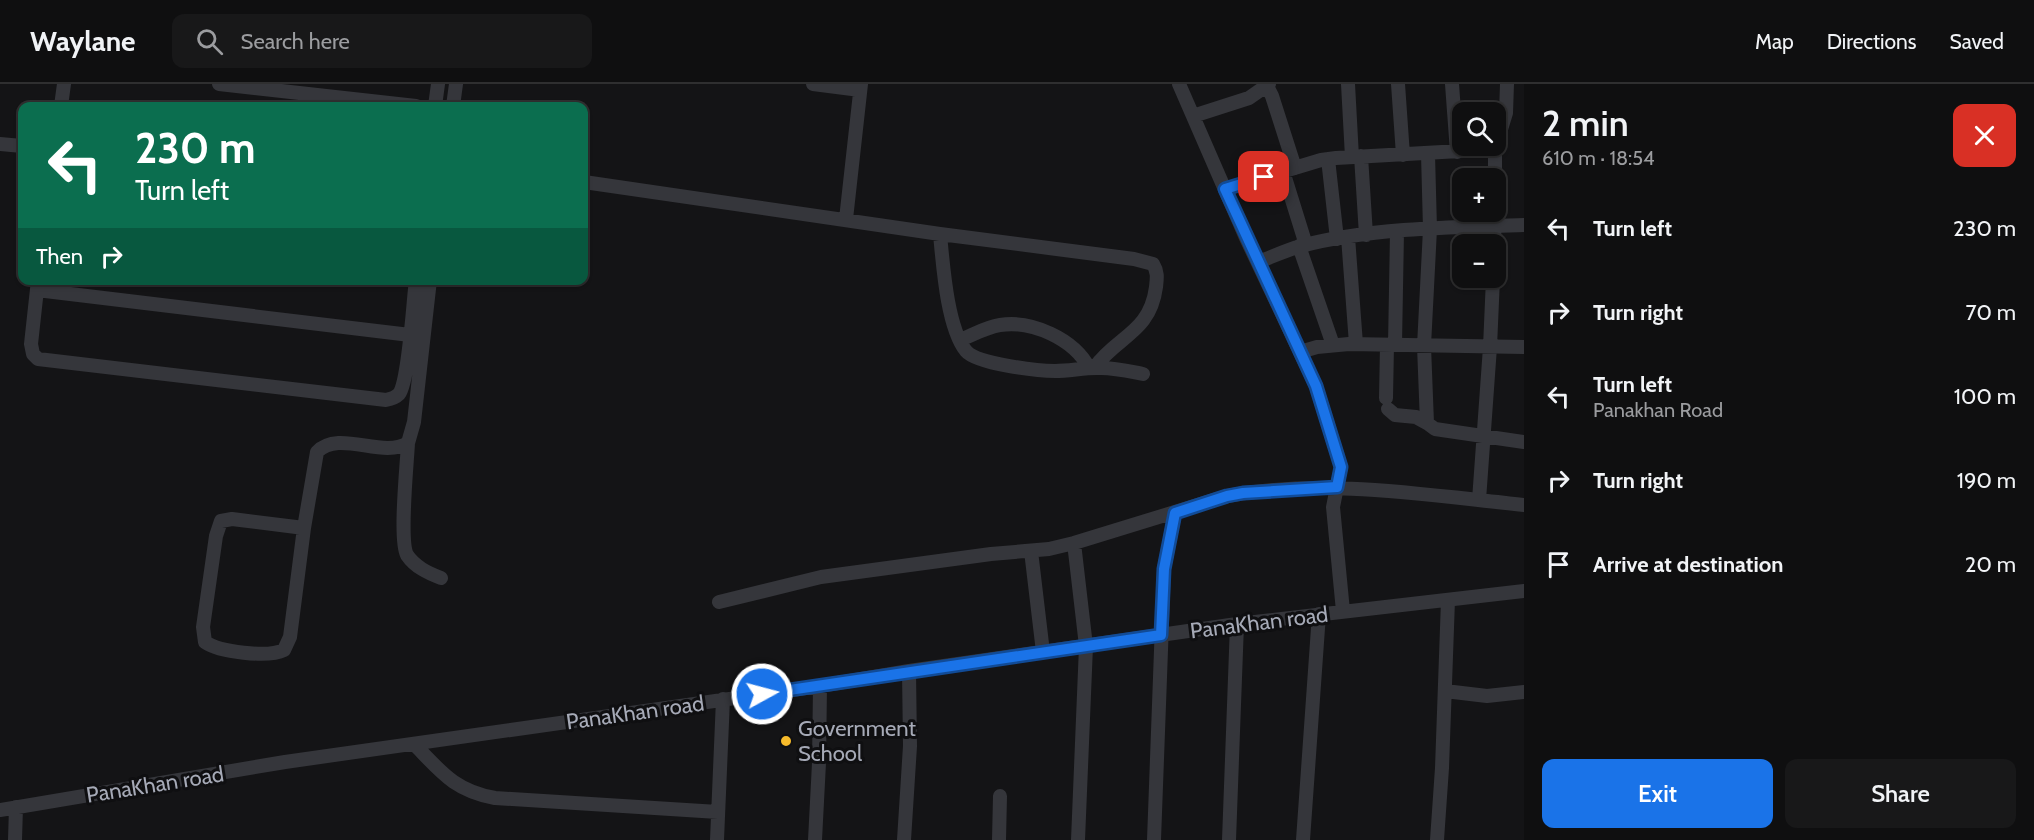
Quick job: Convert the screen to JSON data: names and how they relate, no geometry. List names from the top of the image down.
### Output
{
  "streets": {
    "street": ["PanaKhan road"]
  },
  "places": ["Government School"],
  "page": {
    "header": "Waylane",
    "search": "Search here",
    "nav": ["Map", "Directions", "Saved"],
    "heading": ["2 min", "610 m · 18:54"],
    "map_buttons": ["+", "−"],
    "turn": ["230 m", "Turn left"],
    "list": [
      {
        "name": "Turn left",
        "value": "230 m"
      },
      {
        "name": "Turn right",
        "value": "70 m"
      },
      {
        "name": "Turn left",
        "note": "Panakhan Road",
        "value": "100 m"
      },
      {
        "name": "Turn right",
        "value": "190 m"
      },
      {
        "name": "Arrive at destination",
        "value": "20 m"
      }
    ],
    "then": "Then",
    "buttons": ["Exit", "Share"]
  }
}
